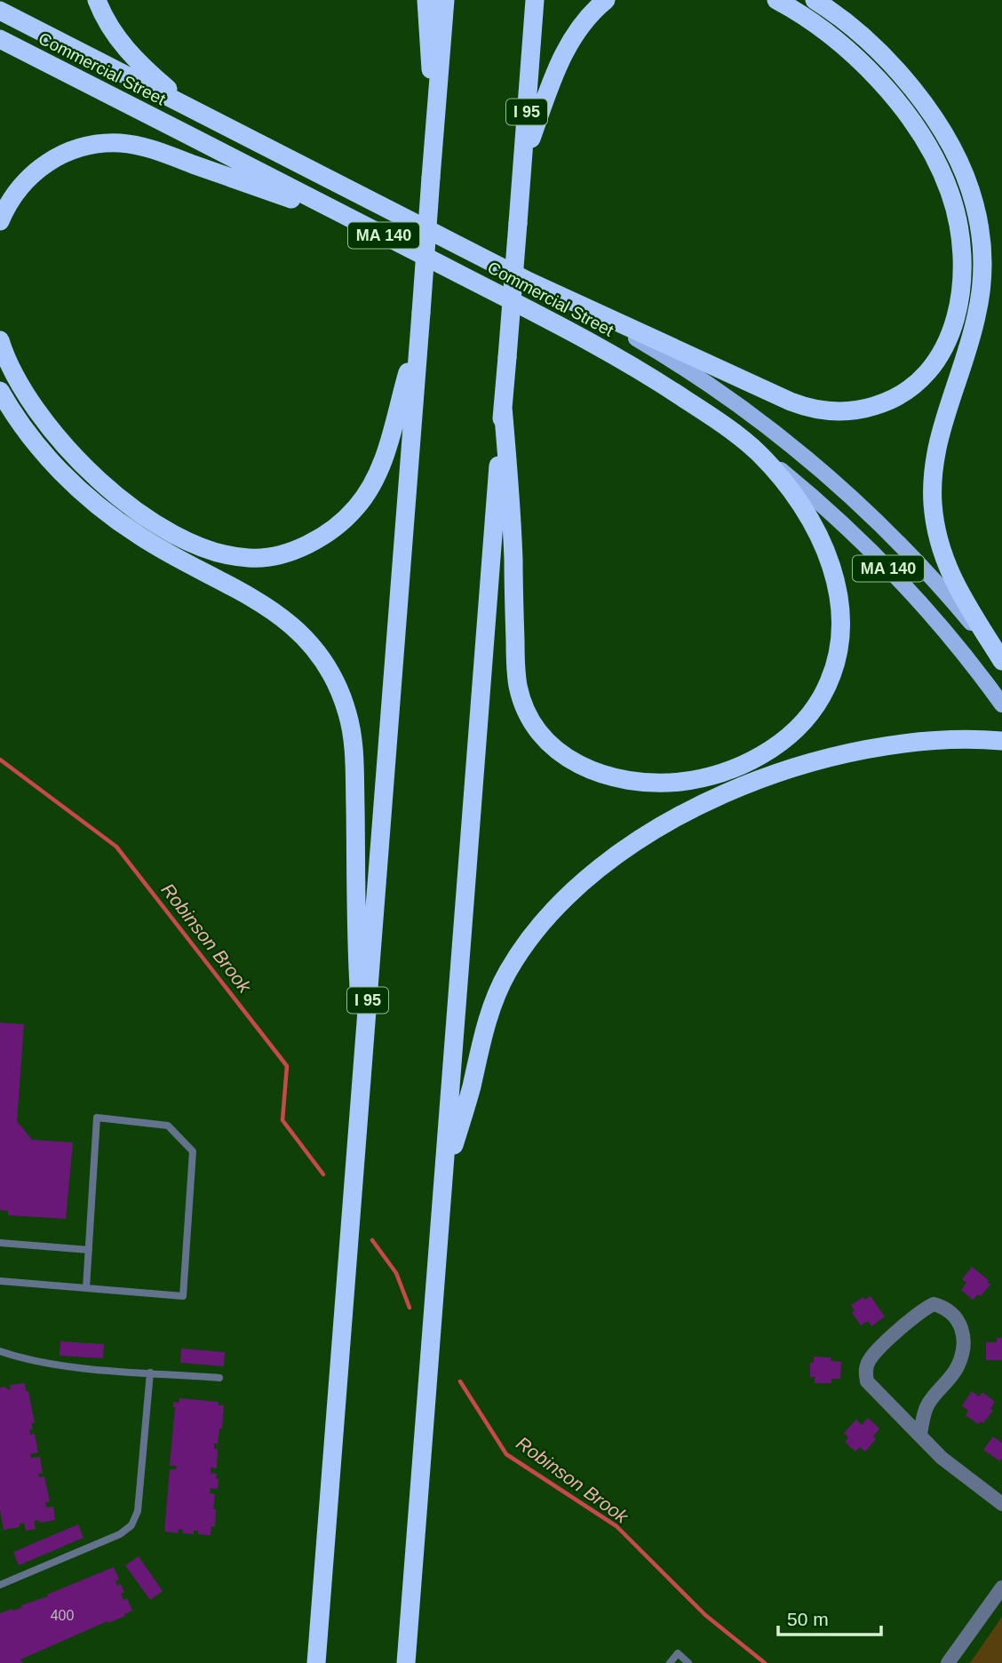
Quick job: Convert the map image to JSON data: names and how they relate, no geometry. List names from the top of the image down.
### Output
{
  "streets": {
    "highway": ["Commercial Street", "I 95", "MA 140"]
  },
  "water": ["Robinson Brook"],
  "house_numbers": ["400"],
  "scale_bar": "50 m"
}
